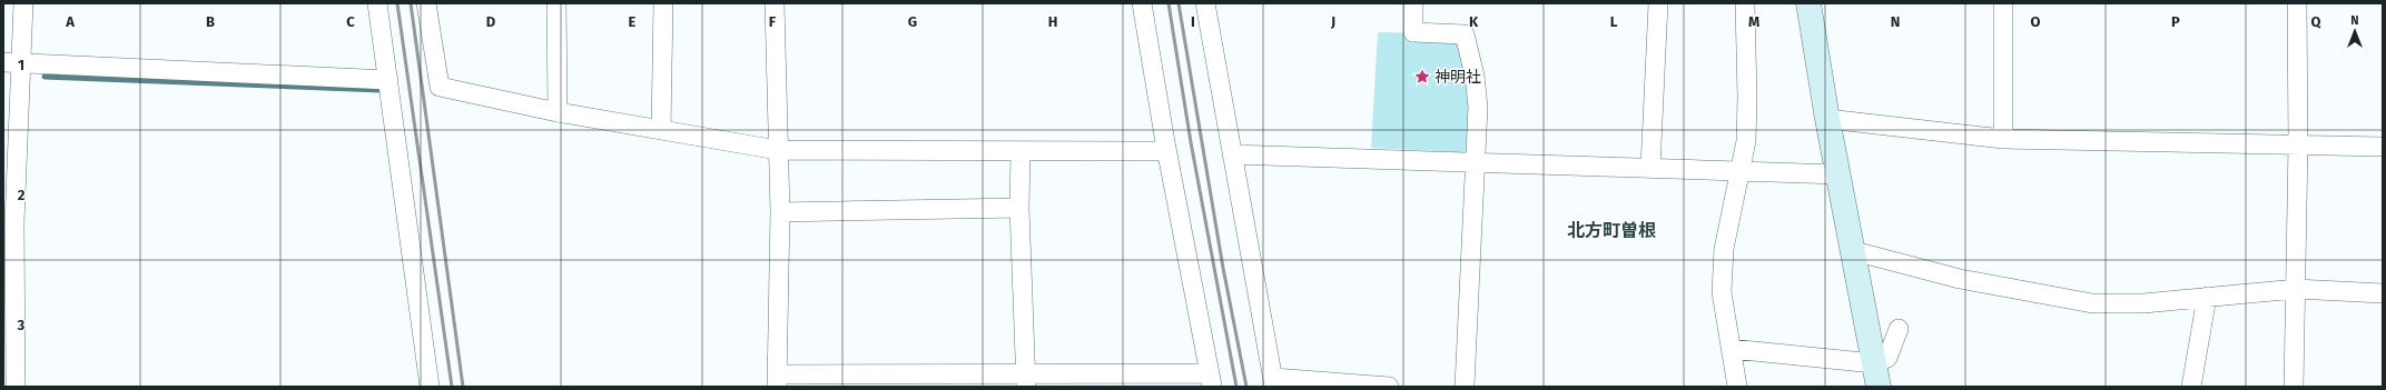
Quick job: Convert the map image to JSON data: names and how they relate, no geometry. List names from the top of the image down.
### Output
{
  "districts": ["北方町曽根"],
  "places": {
    "place": ["神明社"]
  },
  "north": "top",
  "grid": {
    "columns": [
      "A",
      "B",
      "C",
      "D",
      "E",
      "F",
      "G",
      "H",
      "I",
      "J",
      "K",
      "L",
      "M",
      "N",
      "O",
      "P",
      "Q"
    ],
    "rows": ["1", "2", "3"]
  }
}
